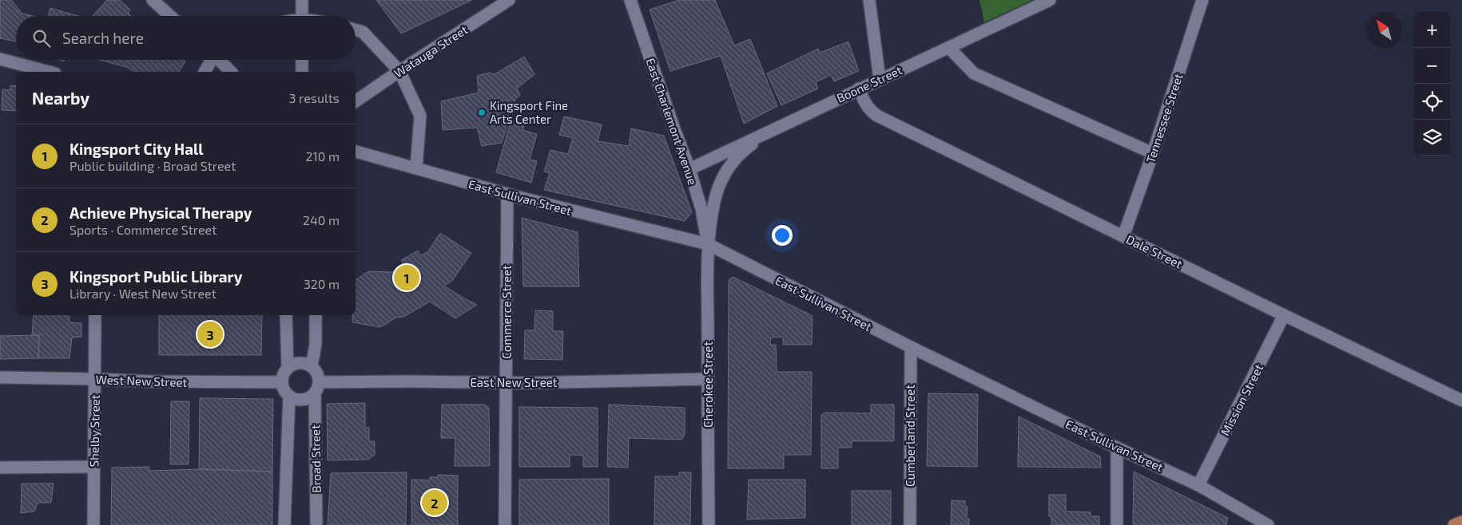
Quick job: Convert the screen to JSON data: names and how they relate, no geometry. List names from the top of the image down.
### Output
{
  "streets": {
    "street": [
      "Watauga Street",
      "Boone Street",
      "Tennessee Street",
      "East Charlemont Avenue",
      "East Sullivan Street",
      "Dale Street",
      "Commerce Street",
      "West New Street",
      "East New Street",
      "Cherokee Street",
      "Mission Street",
      "Shelby Street",
      "Cumberland Street",
      "Broad Street"
    ]
  },
  "crossings": [
    ["Boone Street", "East Charlemont Avenue"],
    ["Boone Street", "Dale Street"],
    ["Tennessee Street", "Dale Street"],
    ["East Charlemont Avenue", "East Sullivan Street"],
    ["East Charlemont Avenue", "Cherokee Street"],
    ["East Sullivan Street", "Commerce Street"],
    ["East Sullivan Street", "Cherokee Street"],
    ["East Sullivan Street", "Mission Street"],
    ["East Sullivan Street", "Cumberland Street"],
    ["Dale Street", "Mission Street"],
    ["Commerce Street", "East New Street"],
    ["West New Street", "East New Street"],
    ["West New Street", "Shelby Street"],
    ["West New Street", "Broad Street"],
    ["East New Street", "Cherokee Street"],
    ["East New Street", "Broad Street"]
  ],
  "places": ["Kingsport Fine Arts Center"],
  "north": "top left",
  "page": {
    "map_buttons": ["+", "−"],
    "search": "Search here",
    "heading": ["Nearby", "3 results"],
    "list": [
      {
        "mark": "1",
        "name": "Kingsport City Hall",
        "note": "Public building · Broad Street",
        "value": "210 m"
      },
      {
        "mark": "2",
        "name": "Achieve Physical Therapy",
        "note": "Sports · Commerce Street",
        "value": "240 m"
      },
      {
        "mark": "3",
        "name": "Kingsport Public Library",
        "note": "Library · West New Street",
        "value": "320 m"
      }
    ],
    "pins": ["1", "3", "2"]
  }
}
